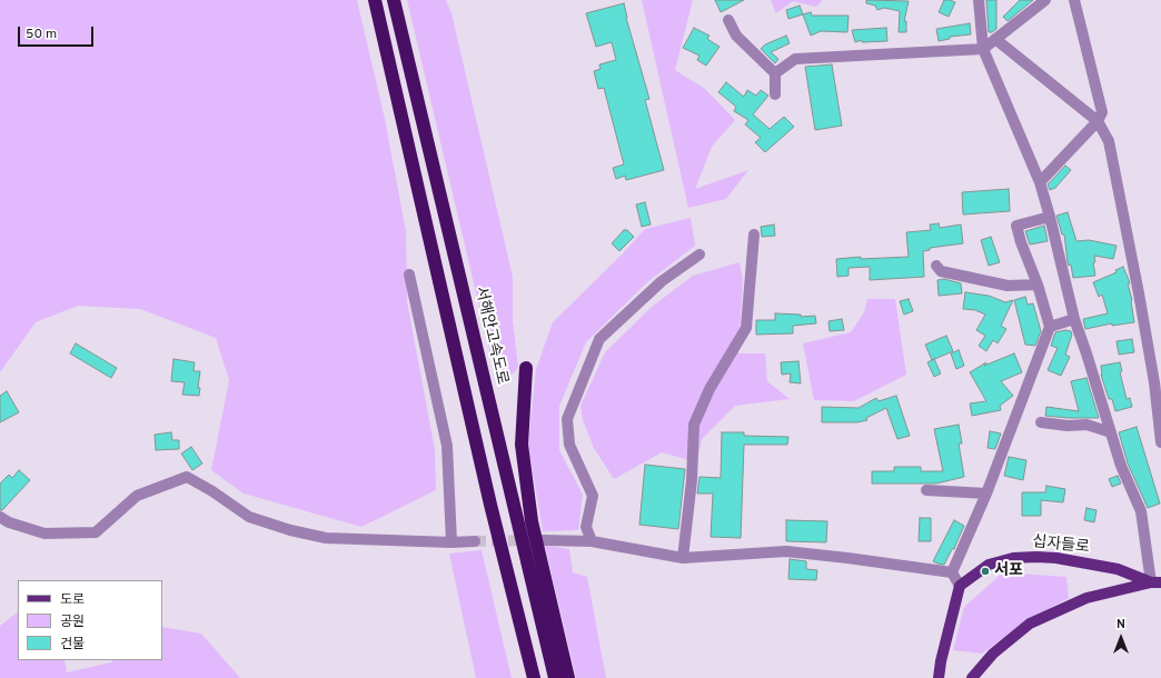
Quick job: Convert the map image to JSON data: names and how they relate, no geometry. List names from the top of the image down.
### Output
{
  "streets": {
    "highway": ["서해안고속도로"],
    "main road": ["십자들로"]
  },
  "places": ["서포"],
  "legend": ["도로", "공원", "건물"],
  "scale_bar": "50 m",
  "north": "top"
}
